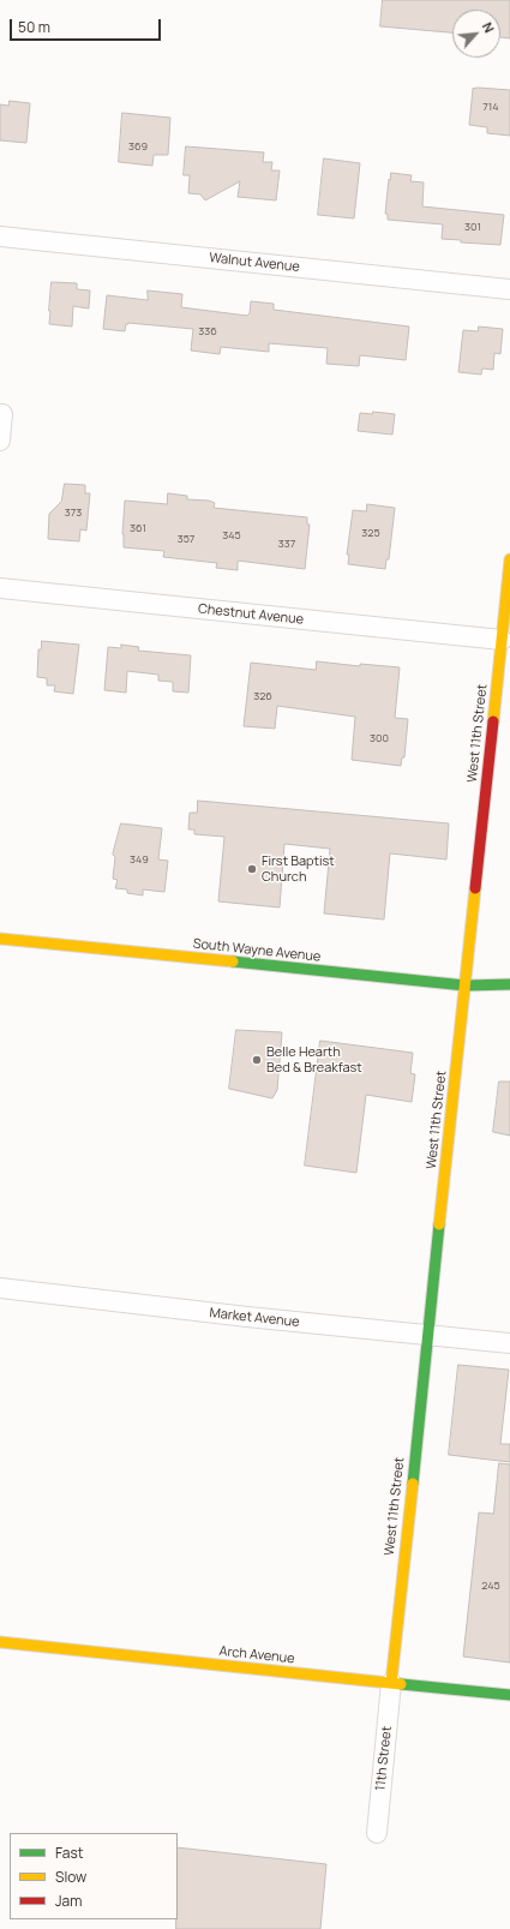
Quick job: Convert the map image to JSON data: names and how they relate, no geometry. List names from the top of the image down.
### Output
{
  "streets": {
    "street": [
      "Walnut Avenue",
      "Chestnut Avenue",
      "West 11th Street",
      "South Wayne Avenue",
      "Market Avenue",
      "Arch Avenue",
      "11th Street"
    ]
  },
  "crossings": [
    ["Chestnut Avenue", "West 11th Street"],
    ["West 11th Street", "South Wayne Avenue"],
    ["West 11th Street", "Market Avenue"],
    ["West 11th Street", "Arch Avenue"],
    ["West 11th Street", "11th Street"],
    ["Arch Avenue", "11th Street"]
  ],
  "places": ["First Baptist Church", "Belle Hearth Bed & Breakfast"],
  "house_numbers": [
    "714",
    "369",
    "301",
    "336",
    "373",
    "361",
    "325",
    "345",
    "357",
    "337",
    "326",
    "300",
    "349",
    "245"
  ],
  "legend": ["Fast", "Slow", "Jam"],
  "scale_bar": "50 m",
  "north": "top right"
}
